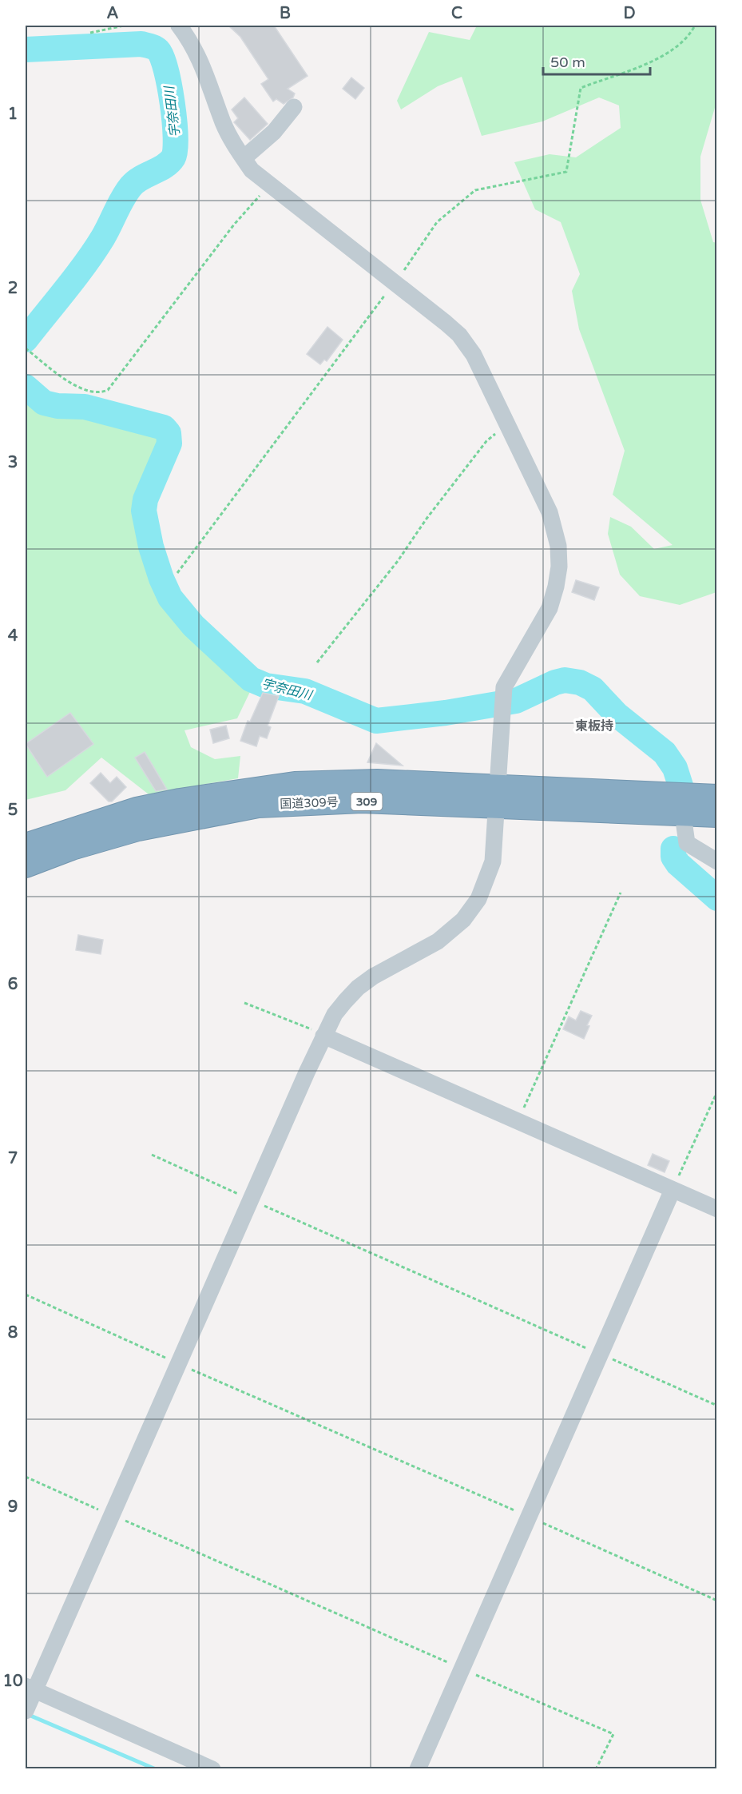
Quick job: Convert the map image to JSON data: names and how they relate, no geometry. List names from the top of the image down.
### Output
{
  "streets": {
    "highway": ["309", "国道309号"]
  },
  "districts": ["東板持"],
  "water": ["宇奈田川"],
  "scale_bar": "50 m",
  "grid": {
    "columns": [
      "A",
      "B",
      "C",
      "D"
    ],
    "rows": [
      "1",
      "2",
      "3",
      "4",
      "5",
      "6",
      "7",
      "8",
      "9",
      "10"
    ]
  }
}
